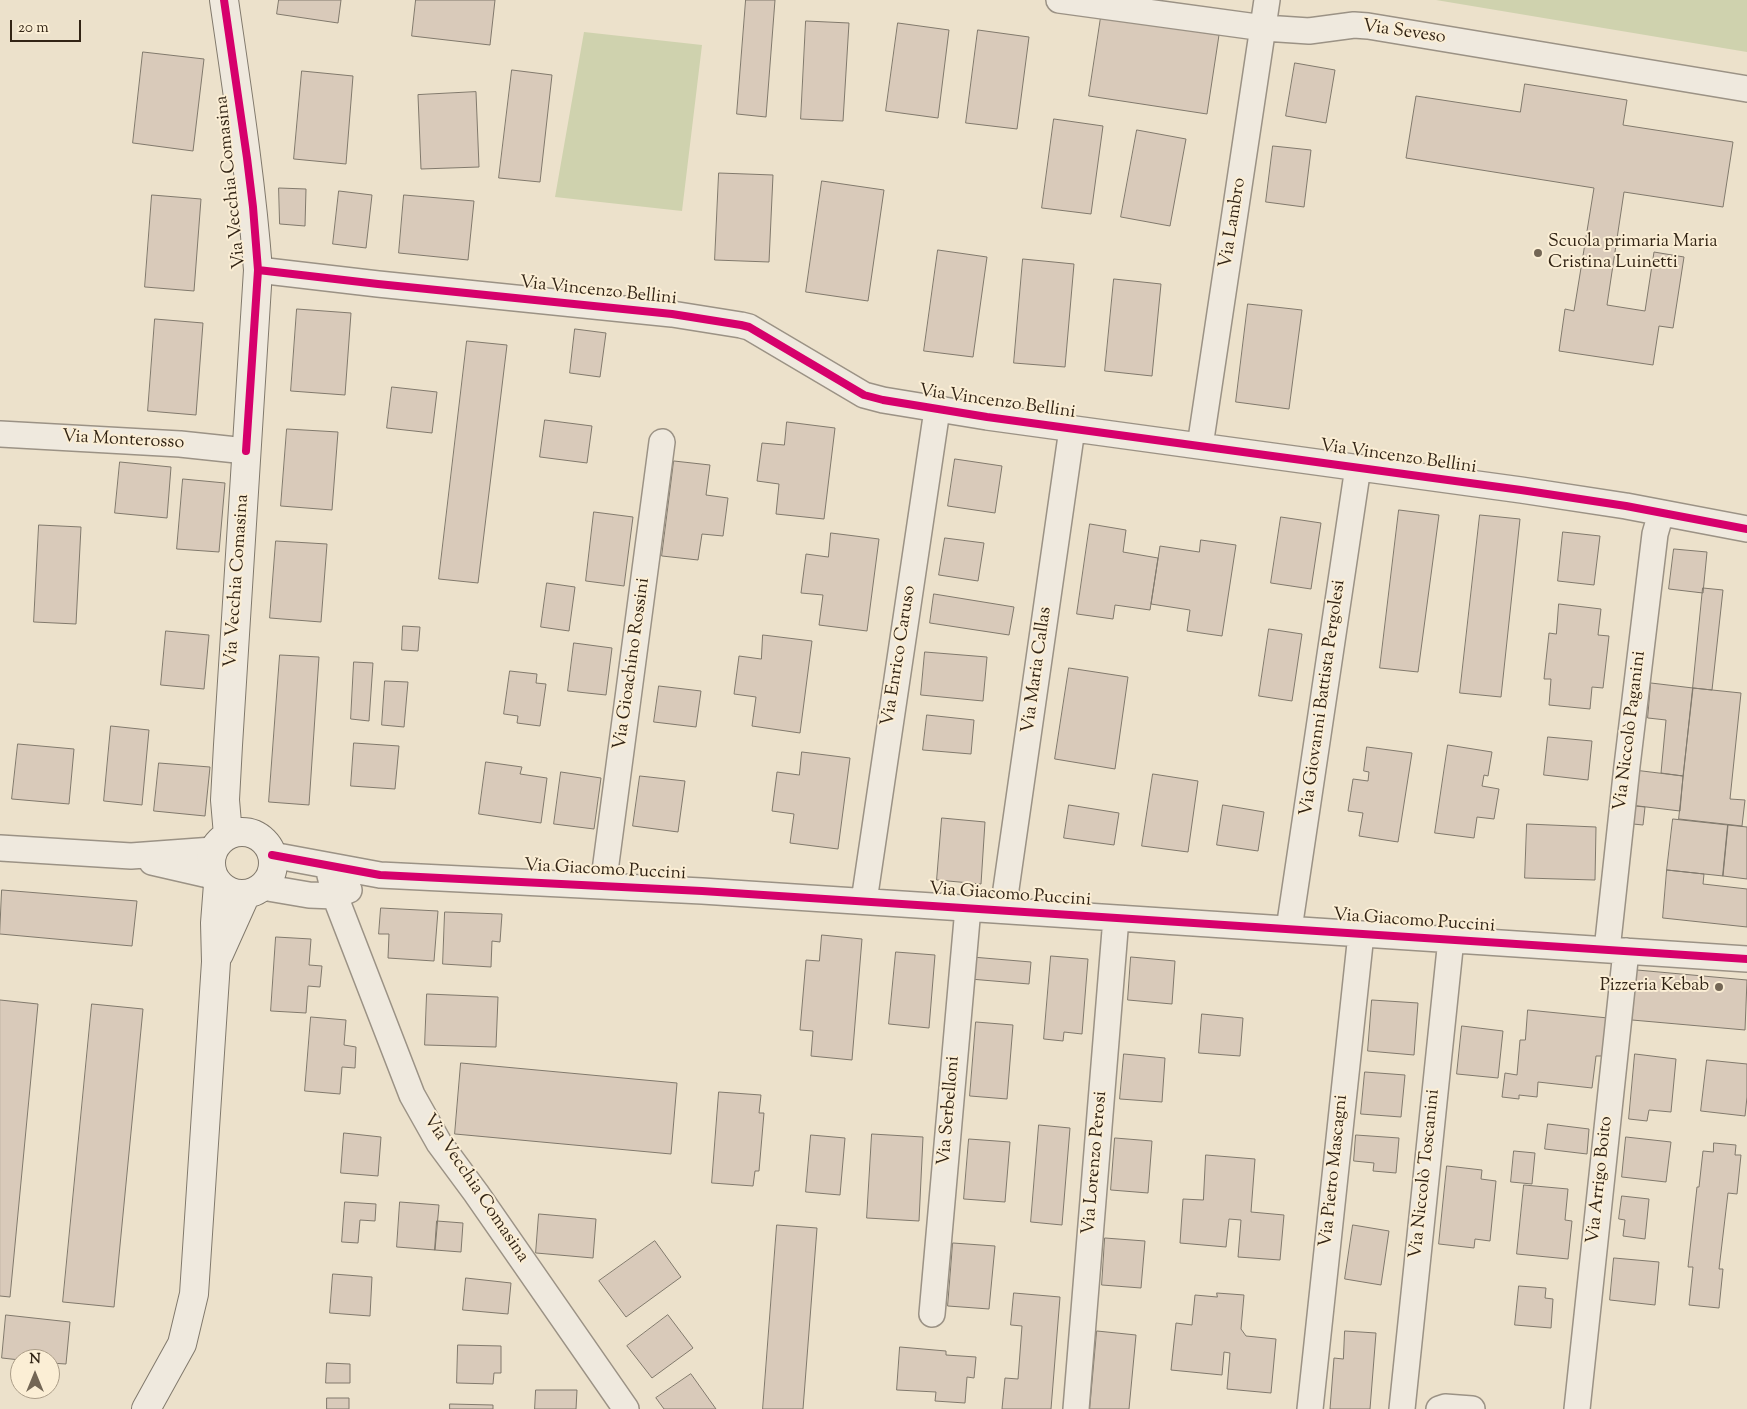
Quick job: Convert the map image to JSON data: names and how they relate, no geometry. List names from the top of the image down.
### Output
{
  "streets": {
    "street": [
      "Via Seveso",
      "Via Vecchia Comasina",
      "Via Lambro",
      "Via Vincenzo Bellini",
      "Via Monterosso",
      "Via Enrico Caruso",
      "Via Gioachino Rossini",
      "Via Maria Callas",
      "Via Giovanni Battista Pergolesi",
      "Via Niccolò Paganini",
      "Via Giacomo Puccini",
      "Via Serbelloni",
      "Via Lorenzo Perosi",
      "Via Pietro Mascagni",
      "Via Niccolò Toscanini",
      "Via Arrigo Boito"
    ]
  },
  "crossings": [
    ["Via Seveso", "Via Lambro"],
    ["Via Vecchia Comasina", "Via Vincenzo Bellini"],
    ["Via Vecchia Comasina", "Via Monterosso"],
    ["Via Vecchia Comasina", "Via Giacomo Puccini"],
    ["Via Lambro", "Via Vincenzo Bellini"],
    ["Via Vincenzo Bellini", "Via Enrico Caruso"],
    ["Via Vincenzo Bellini", "Via Maria Callas"],
    ["Via Vincenzo Bellini", "Via Giovanni Battista Pergolesi"],
    ["Via Vincenzo Bellini", "Via Niccolò Paganini"],
    ["Via Enrico Caruso", "Via Giacomo Puccini"],
    ["Via Gioachino Rossini", "Via Giacomo Puccini"],
    ["Via Maria Callas", "Via Giacomo Puccini"],
    ["Via Giovanni Battista Pergolesi", "Via Giacomo Puccini"],
    ["Via Niccolò Paganini", "Via Giacomo Puccini"],
    ["Via Niccolò Paganini", "Via Arrigo Boito"],
    ["Via Giacomo Puccini", "Via Serbelloni"],
    ["Via Giacomo Puccini", "Via Lorenzo Perosi"],
    ["Via Giacomo Puccini", "Via Pietro Mascagni"],
    ["Via Giacomo Puccini", "Via Niccolò Toscanini"],
    ["Via Giacomo Puccini", "Via Arrigo Boito"]
  ],
  "places": ["Scuola primaria Maria Cristina Luinetti", "Pizzeria Kebab"],
  "scale_bar": "20 m",
  "north": "top"
}
